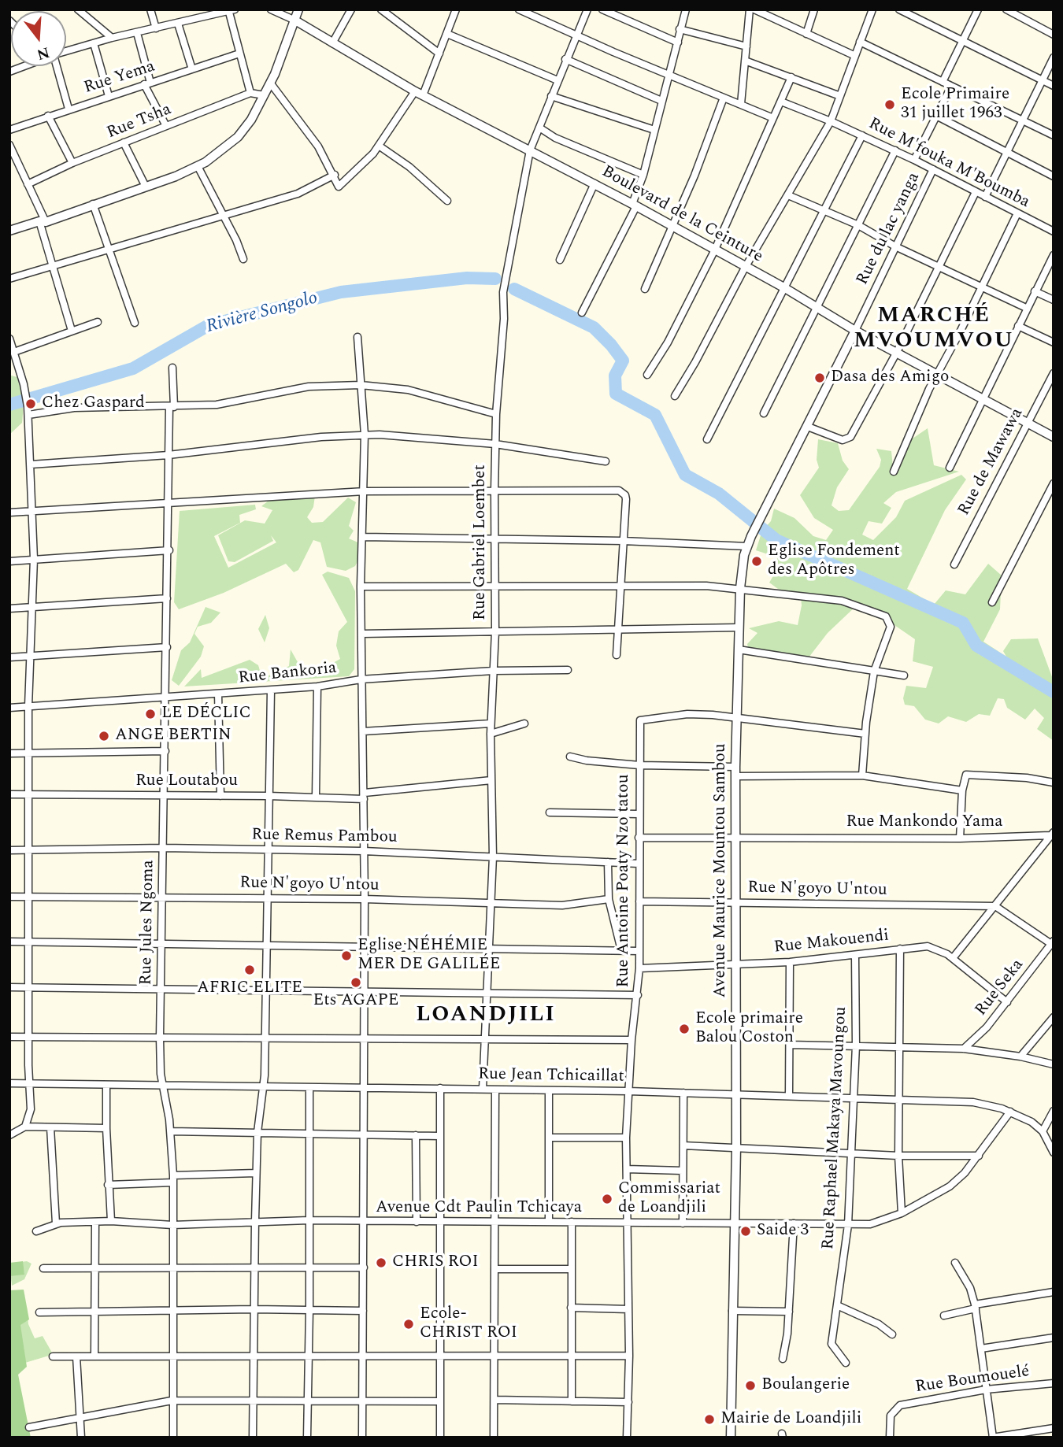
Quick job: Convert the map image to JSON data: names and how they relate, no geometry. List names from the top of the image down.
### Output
{
  "streets": {
    "street": [
      "Rue Yema",
      "Rue Tsha",
      "Rue M'fouka M'Boumba",
      "Boulevard de la Ceinture",
      "Rue du lac yanga",
      "Rue de Mawawa",
      "Rue Gabriel Loembet",
      "Rue Bankoria",
      "Rue Loutabou",
      "Rue Mankondo Yama",
      "Rue Remus Pambou",
      "Avenue Maurice Mountou Sambou",
      "Rue Antoine Poaty Nzo tatou",
      "Rue N'goyo U'ntou",
      "Rue Jules Ngoma",
      "Rue Makouendi",
      "Rue Seka",
      "Rue Jean Tchicaillat",
      "Rue Raphael Makaya Mavoungou",
      "Avenue Cdt Paulin Tchicaya",
      "Rue Boumouelé"
    ]
  },
  "crossings": [
    ["Rue M'fouka M'Boumba", "Rue du lac yanga"],
    ["Boulevard de la Ceinture", "Rue du lac yanga"],
    ["Boulevard de la Ceinture", "Rue de Mawawa"],
    ["Boulevard de la Ceinture", "Rue Gabriel Loembet"],
    ["Boulevard de la Ceinture", "Avenue Maurice Mountou Sambou"],
    ["Rue du lac yanga", "Avenue Maurice Mountou Sambou"],
    ["Rue Gabriel Loembet", "Rue Bankoria"],
    ["Rue Gabriel Loembet", "Rue Loutabou"],
    ["Rue Gabriel Loembet", "Rue Remus Pambou"],
    ["Rue Gabriel Loembet", "Rue N'goyo U'ntou"],
    ["Rue Gabriel Loembet", "Rue Jean Tchicaillat"],
    ["Rue Bankoria", "Rue Jules Ngoma"],
    ["Rue Loutabou", "Rue Jules Ngoma"],
    ["Rue Mankondo Yama", "Avenue Maurice Mountou Sambou"],
    ["Rue Mankondo Yama", "Rue Antoine Poaty Nzo tatou"],
    ["Rue Mankondo Yama", "Rue N'goyo U'ntou"],
    ["Rue Mankondo Yama", "Rue Makouendi"],
    ["Rue Remus Pambou", "Rue Antoine Poaty Nzo tatou"],
    ["Rue Remus Pambou", "Rue Jules Ngoma"],
    ["Avenue Maurice Mountou Sambou", "Rue Antoine Poaty Nzo tatou"],
    ["Avenue Maurice Mountou Sambou", "Rue N'goyo U'ntou"],
    ["Avenue Maurice Mountou Sambou", "Rue Makouendi"],
    ["Avenue Maurice Mountou Sambou", "Rue Jean Tchicaillat"],
    ["Avenue Maurice Mountou Sambou", "Avenue Cdt Paulin Tchicaya"],
    ["Rue Antoine Poaty Nzo tatou", "Rue N'goyo U'ntou"],
    ["Rue Antoine Poaty Nzo tatou", "Rue Makouendi"],
    ["Rue Antoine Poaty Nzo tatou", "Rue Jean Tchicaillat"],
    ["Rue Antoine Poaty Nzo tatou", "Avenue Cdt Paulin Tchicaya"],
    ["Rue N'goyo U'ntou", "Rue Jules Ngoma"],
    ["Rue Jules Ngoma", "Rue Jean Tchicaillat"],
    ["Rue Jules Ngoma", "Avenue Cdt Paulin Tchicaya"],
    ["Rue Makouendi", "Rue Seka"],
    ["Rue Makouendi", "Rue Raphael Makaya Mavoungou"],
    ["Rue Jean Tchicaillat", "Rue Raphael Makaya Mavoungou"],
    ["Rue Jean Tchicaillat", "Avenue Cdt Paulin Tchicaya"],
    ["Rue Raphael Makaya Mavoungou", "Avenue Cdt Paulin Tchicaya"]
  ],
  "districts": ["MARCHÉ MVOUMVOU", "LOANDJILI"],
  "water": ["Rivière Songolo"],
  "places": [
    "Ecole Primaire 31 juillet 1963",
    "Dasa des Amigo",
    "Chez Gaspard",
    "Eglise Fondement des Apôtres",
    "LE DÉCLIC",
    "ANGE BERTIN",
    "Eglise NÉHÉMIE MER DE GALILÉE",
    "AFRIC ELITE",
    "Ets AGAPE",
    "Ecole primaire Balou Coston",
    "Commissariat de Loandjili",
    "Saide 3",
    "CHRIS ROI",
    "Ecole- CHRIST ROI",
    "Boulangerie",
    "Mairie de Loandjili"
  ],
  "north": "bottom"
}
